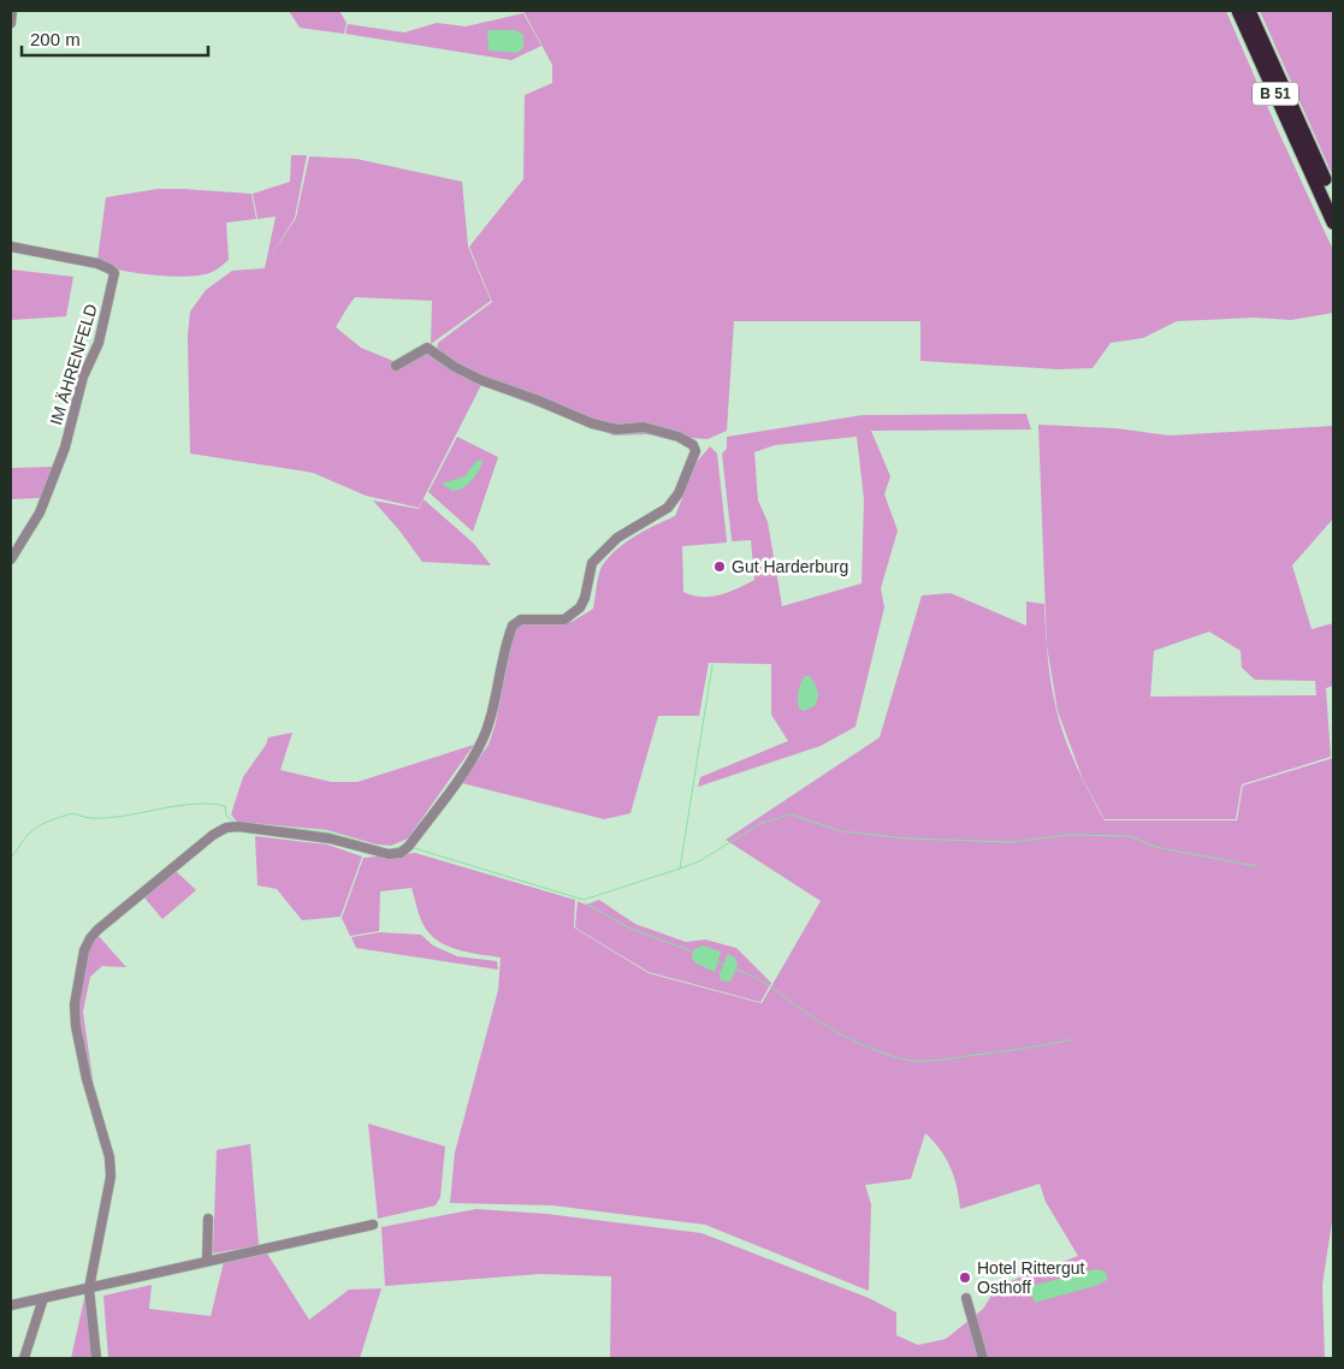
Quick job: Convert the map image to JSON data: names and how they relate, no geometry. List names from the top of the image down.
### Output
{
  "streets": {
    "highway": ["B 51"],
    "street": ["IM ÄHRENFELD"]
  },
  "places": ["Gut Harderburg", "Hotel Rittergut Osthoff"],
  "scale_bar": "200 m"
}
